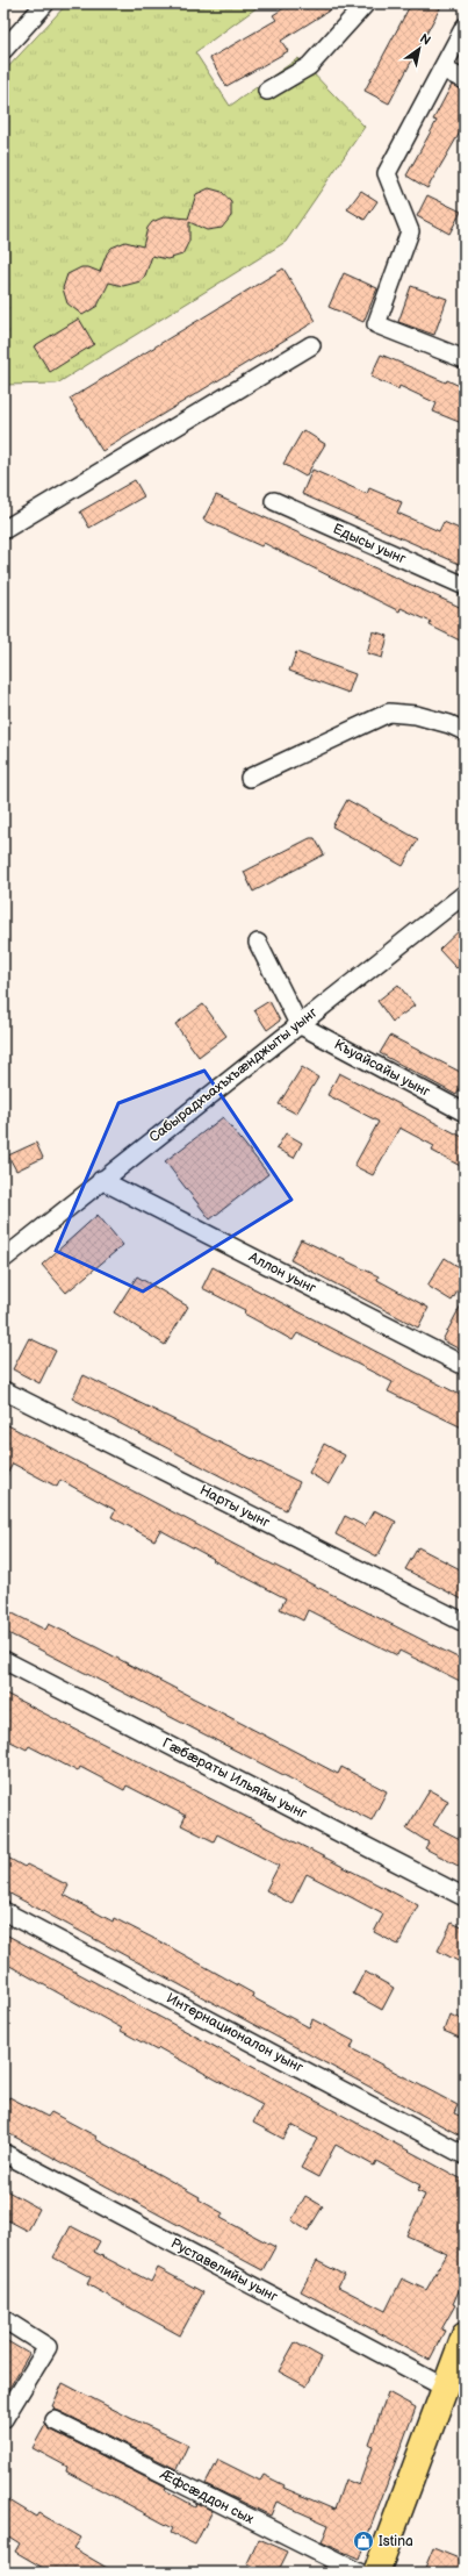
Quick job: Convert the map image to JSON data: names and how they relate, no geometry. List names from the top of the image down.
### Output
{
  "streets": {
    "street": [
      "Едысы уынг",
      "Къуайсайы уынг",
      "Сабырадхъахъхъæнджыты уынг",
      "Аллон уынг",
      "Нарты уынг",
      "Гæбæраты Ильяйы уынг",
      "Интернационалон уынг",
      "Руставелийы уынг",
      "Æфсæддон сых"
    ]
  },
  "crossings": [
    ["Къуайсайы уынг", "Сабырадхъахъхъæнджыты уынг"],
    ["Сабырадхъахъхъæнджыты уынг", "Аллон уынг"]
  ],
  "places": {
    "shop": ["Istina"]
  },
  "north": "top right"
}
